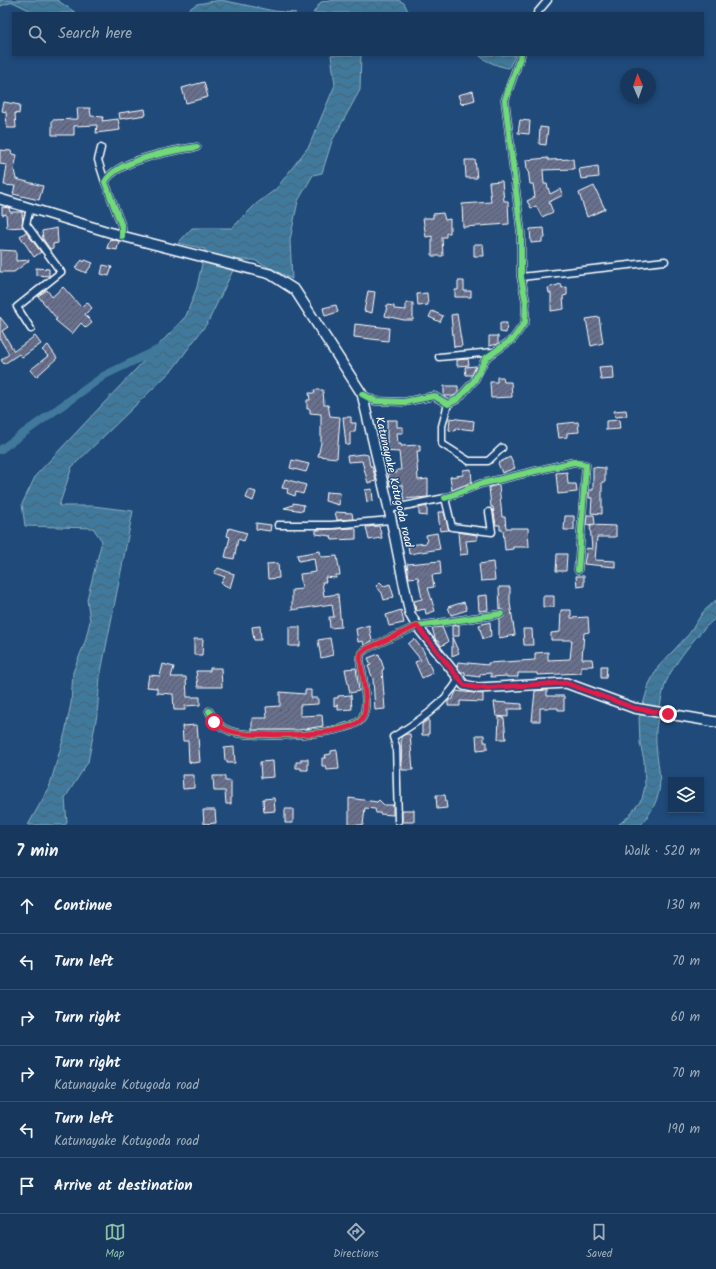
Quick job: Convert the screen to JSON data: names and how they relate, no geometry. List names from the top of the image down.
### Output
{
  "streets": {
    "main road": ["Katunayake Kotugoda road"]
  },
  "north": "top",
  "page": {
    "search": "Search here",
    "heading": ["7 min", "Walk · 520 m"],
    "list": [
      ["Continue", "130 m"],
      ["Turn left", "70 m"],
      ["Turn right", "60 m"],
      ["Turn right", "Katunayake Kotugoda road", "70 m"],
      ["Turn left", "Katunayake Kotugoda road", "190 m"],
      "Arrive at destination"
    ],
    "nav": ["Map", "Directions", "Saved"]
  }
}
